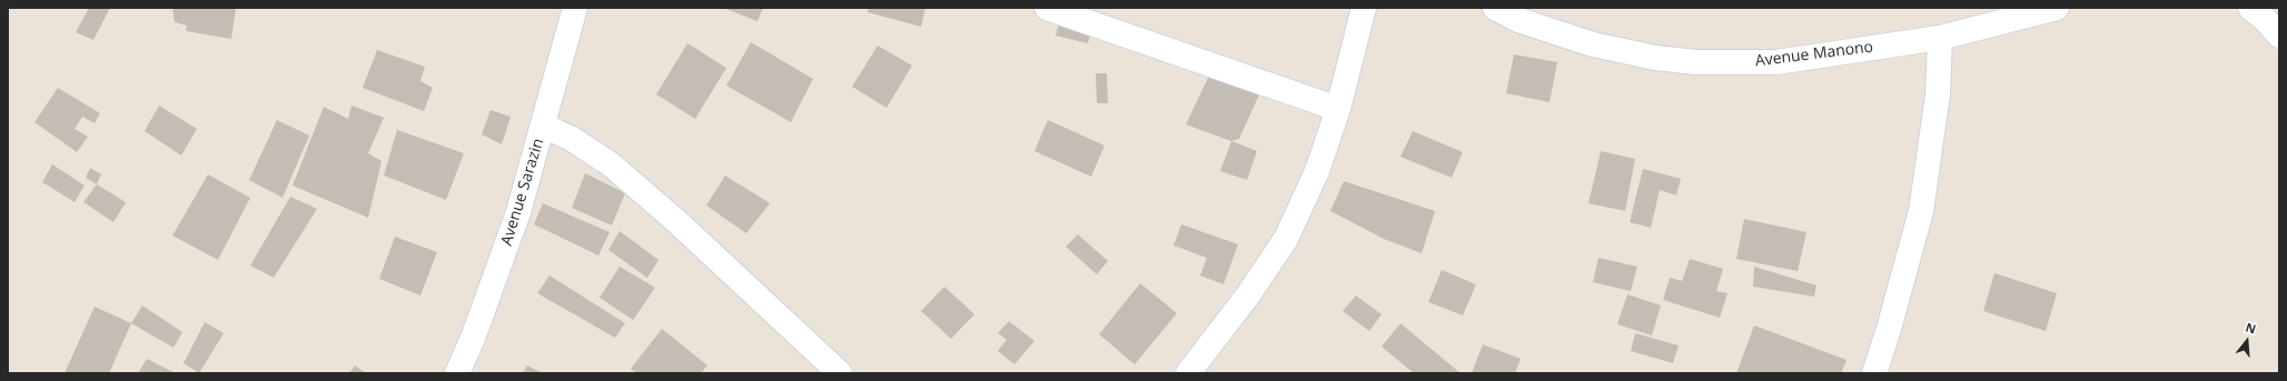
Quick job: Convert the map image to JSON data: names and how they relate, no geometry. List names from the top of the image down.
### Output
{
  "streets": {
    "street": ["Avenue Manono", "Avenue Sarazin"]
  },
  "north": "top"
}
